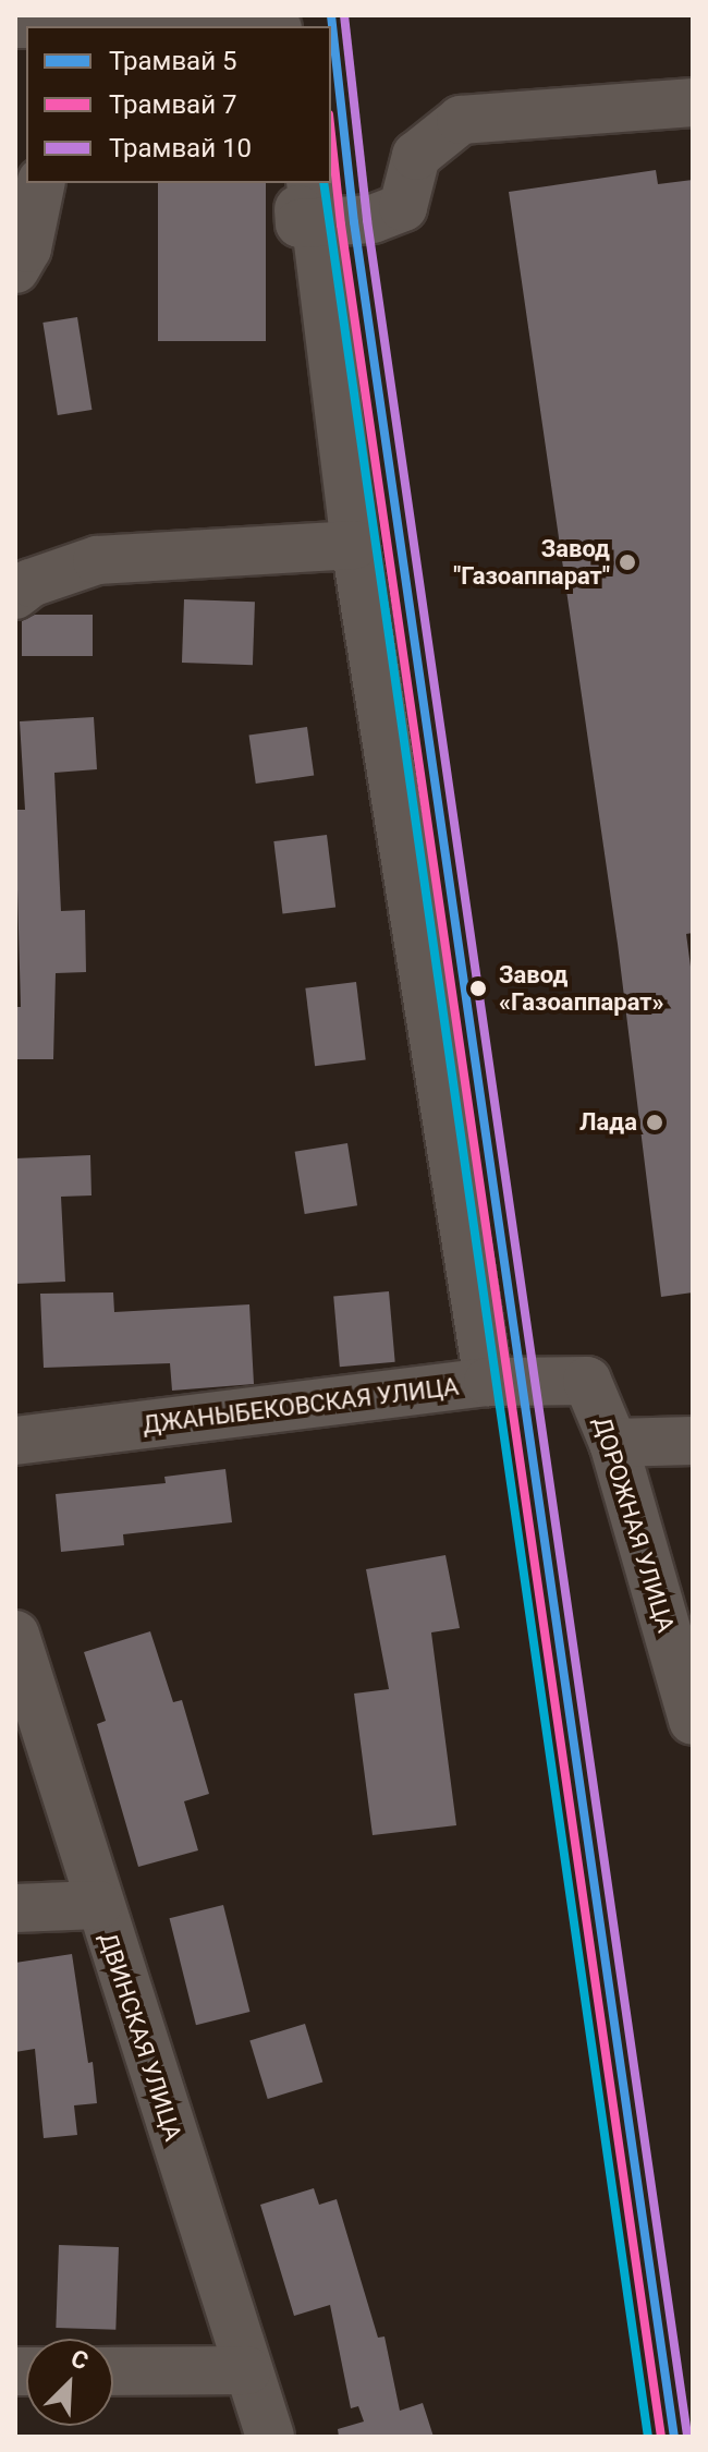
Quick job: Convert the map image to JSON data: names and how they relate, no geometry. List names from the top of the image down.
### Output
{
  "streets": {
    "street": ["ДЖАНЫБЕКОВСКАЯ УЛИЦА", "ДОРОЖНАЯ УЛИЦА", "ДВИНСКАЯ УЛИЦА"]
  },
  "crossings": [
    ["ДЖАНЫБЕКОВСКАЯ УЛИЦА", "ДОРОЖНАЯ УЛИЦА"]
  ],
  "places": ["Завод \"Газоаппарат\"", "Завод «Газоаппарат»", "Лада"],
  "lines": ["tram line 5", "tram line 10", "tram line 7"],
  "legend": ["Трамвай 5", "Трамвай 7", "Трамвай 10"],
  "north": "top right"
}
